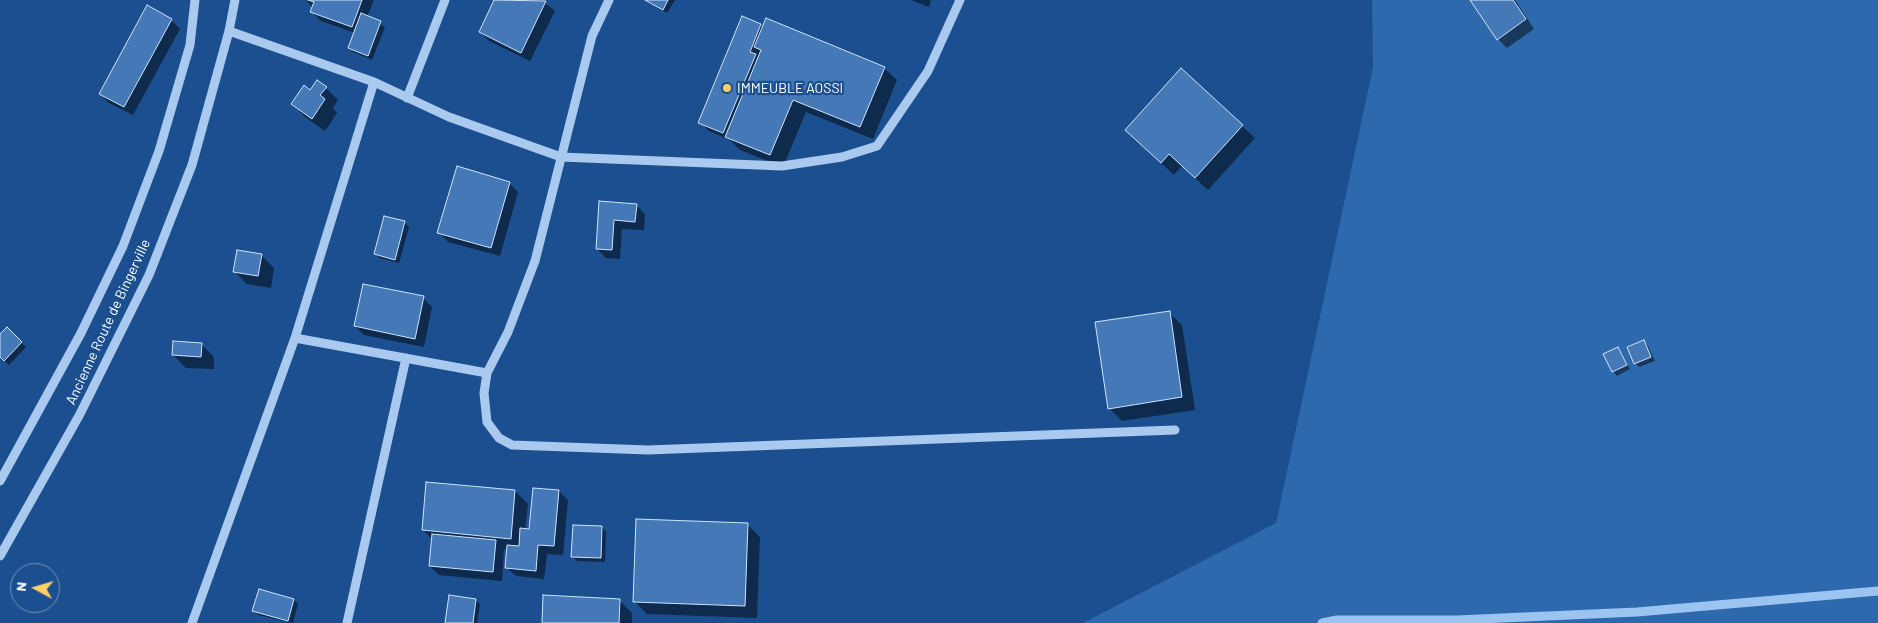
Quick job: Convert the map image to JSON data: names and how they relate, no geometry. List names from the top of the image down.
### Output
{
  "streets": {
    "street": ["Ancienne Route de Bingerville"]
  },
  "places": ["IMMEUBLE AOSSI"],
  "north": "left"
}
